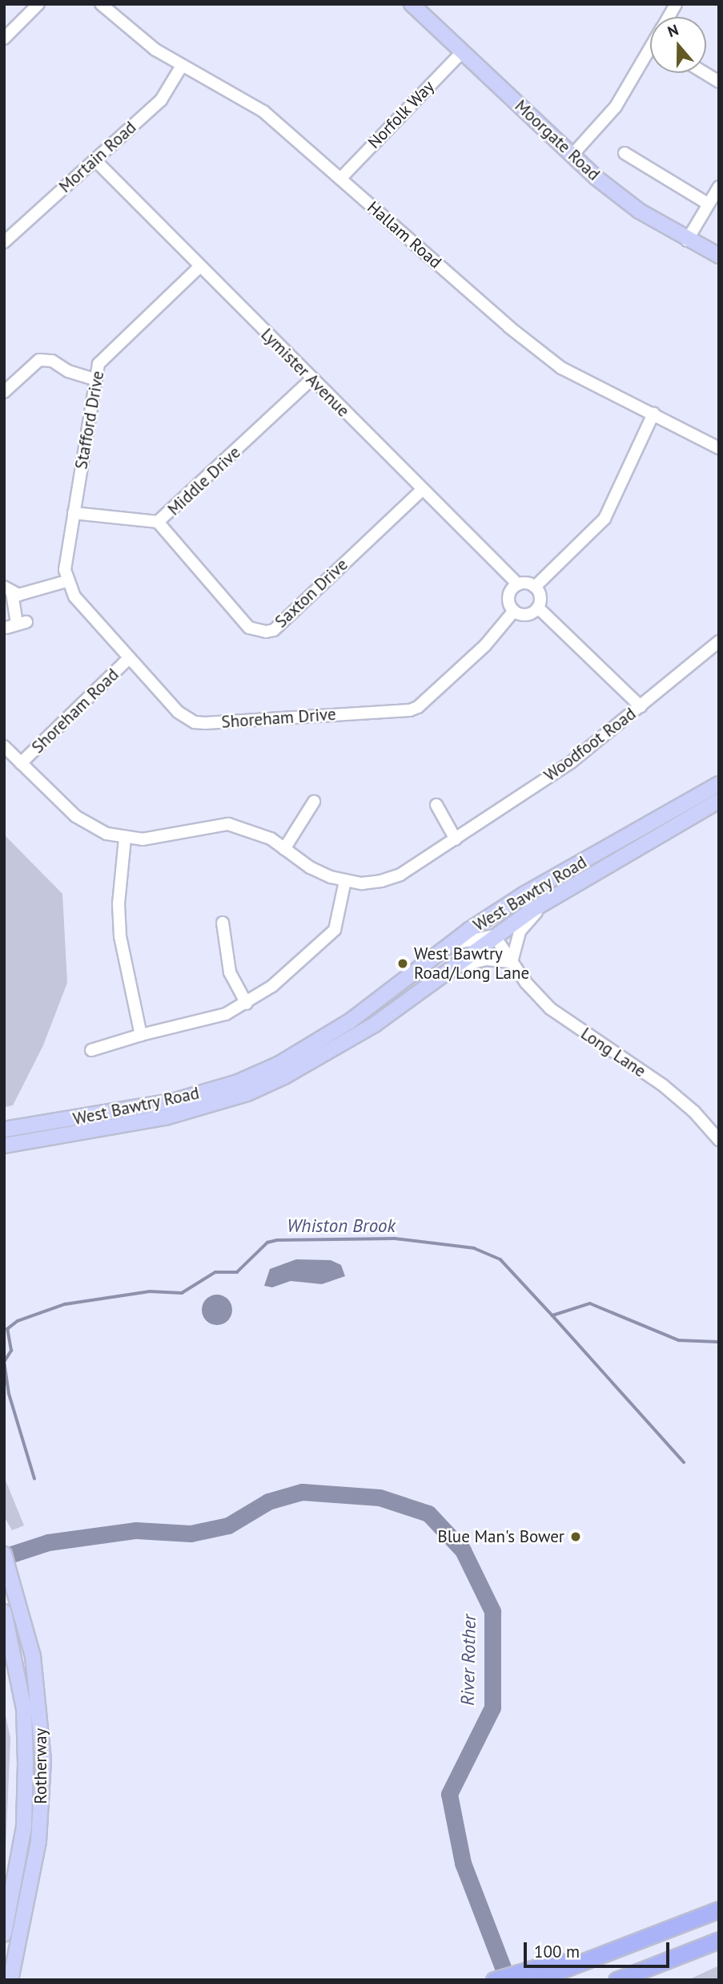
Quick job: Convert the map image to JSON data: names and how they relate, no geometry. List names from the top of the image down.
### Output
{
  "streets": {
    "main road": ["Moorgate Road", "West Bawtry Road", "Rotherway"],
    "street": [
      "Norfolk Way",
      "Mortain Road",
      "Hallam Road",
      "Lymister Avenue",
      "Stafford Drive",
      "Middle Drive",
      "Saxton Drive",
      "Shoreham Road",
      "Shoreham Drive",
      "Woodfoot Road",
      "Long Lane"
    ]
  },
  "crossings": [
    ["Norfolk Way", "Moorgate Road"],
    ["Norfolk Way", "Hallam Road"],
    ["Mortain Road", "Hallam Road"],
    ["Mortain Road", "Lymister Avenue"],
    ["Lymister Avenue", "Stafford Drive"],
    ["Lymister Avenue", "Middle Drive"],
    ["Lymister Avenue", "Saxton Drive"],
    ["Lymister Avenue", "Shoreham Drive"],
    ["Stafford Drive", "Middle Drive"],
    ["Stafford Drive", "Shoreham Drive"],
    ["Middle Drive", "Saxton Drive"],
    ["Shoreham Road", "Shoreham Drive"],
    ["Shoreham Road", "Woodfoot Road"],
    ["West Bawtry Road", "Long Lane"]
  ],
  "water": ["Whiston Brook", "River Rother"],
  "places": ["West Bawtry Road/Long Lane", "Blue Man's Bower"],
  "scale_bar": "100 m",
  "north": "top"
}
